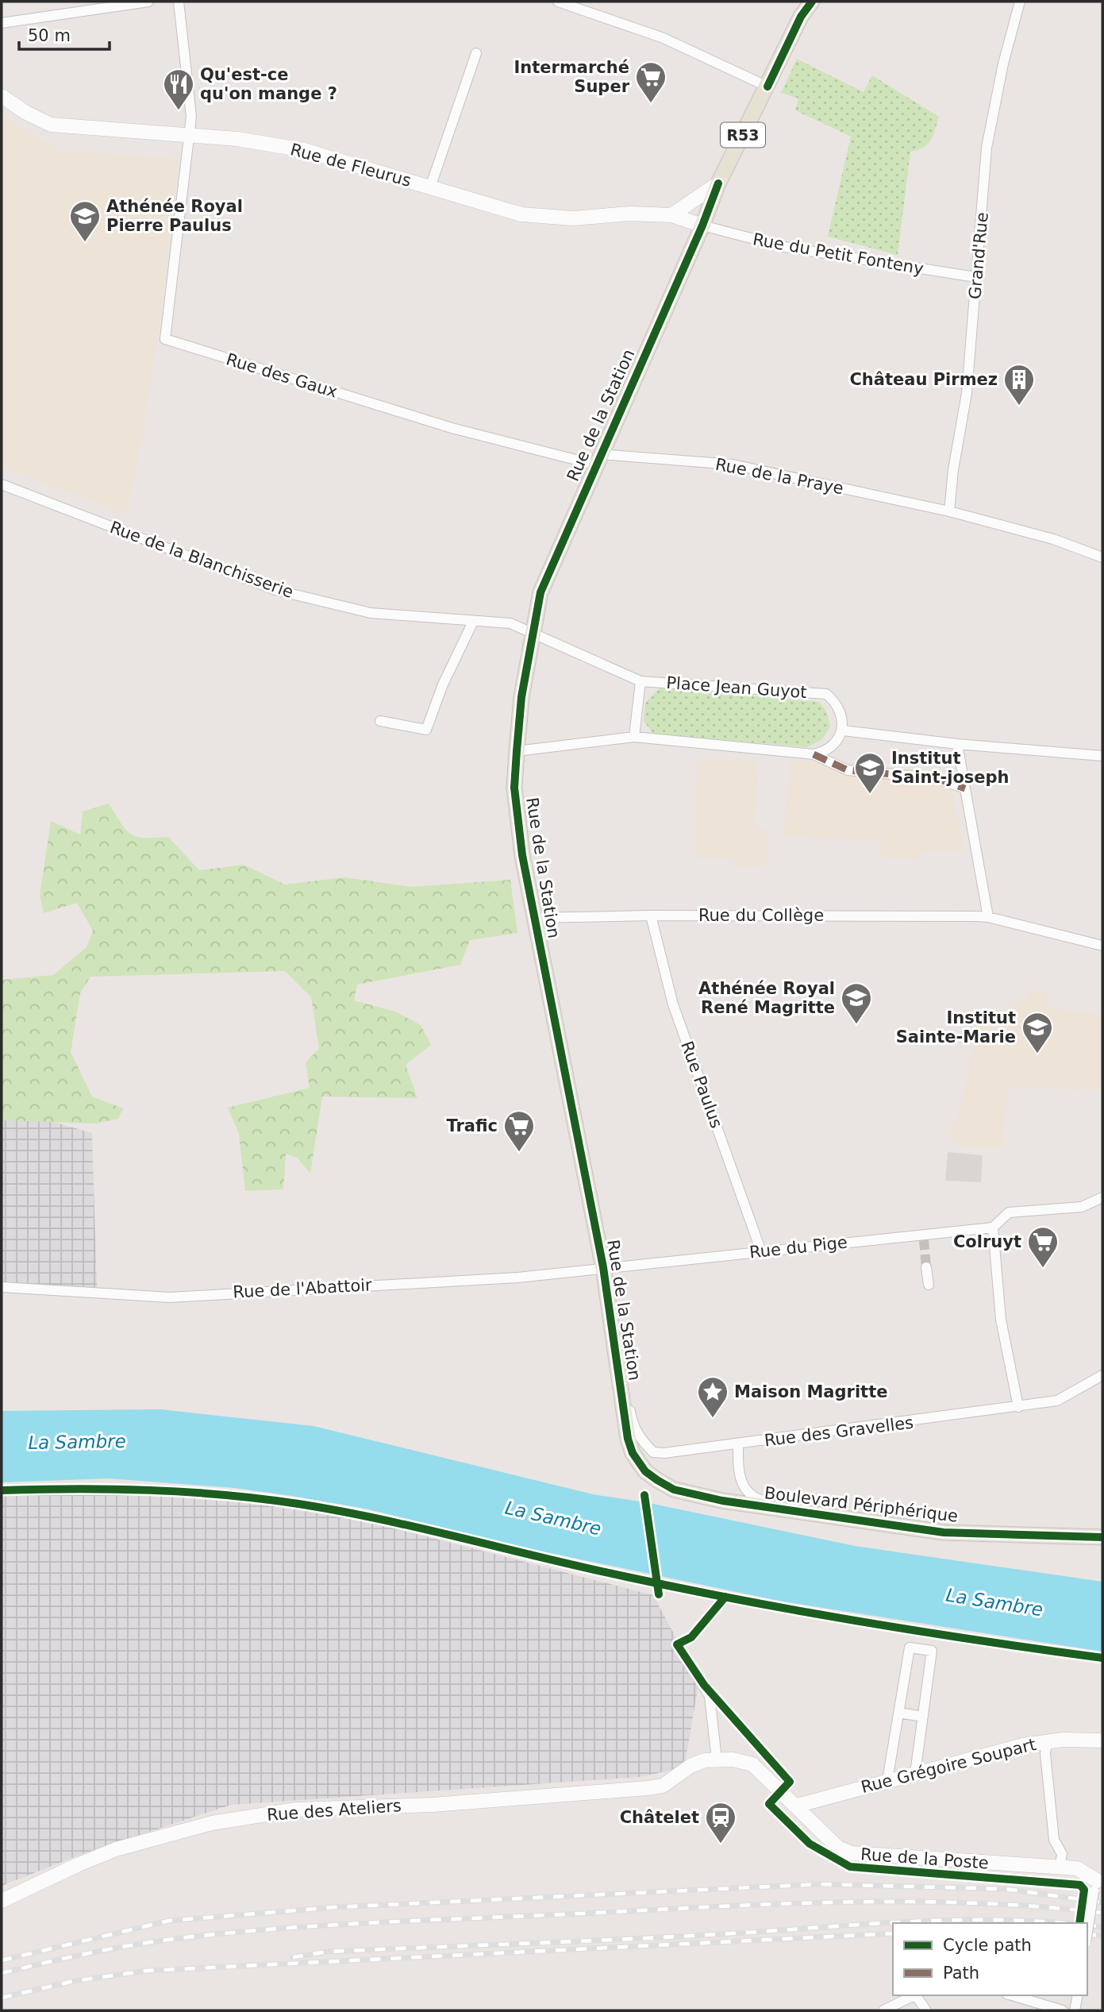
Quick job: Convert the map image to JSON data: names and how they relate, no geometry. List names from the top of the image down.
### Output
{
  "streets": {
    "main road": ["R53", "Rue de la Station", "Boulevard Périphérique"],
    "street": [
      "Rue de Fleurus",
      "Rue du Petit Fonteny",
      "Grand'Rue",
      "Rue des Gaux",
      "Rue de la Praye",
      "Rue de la Blanchisserie",
      "Place Jean Guyot",
      "Rue du Collège",
      "Rue Paulus",
      "Rue du Pige",
      "Rue de l'Abattoir",
      "Rue des Gravelles",
      "Rue Grégoire Soupart",
      "Rue des Ateliers",
      "Rue de la Poste"
    ]
  },
  "crossings": [
    ["Rue de Fleurus", "Rue du Petit Fonteny"],
    ["Rue de Fleurus", "Rue des Gaux"],
    ["Rue de Fleurus", "Rue de la Station"],
    ["Rue du Petit Fonteny", "Grand'Rue"],
    ["Rue du Petit Fonteny", "Rue de la Station"],
    ["Grand'Rue", "Rue de la Praye"],
    ["Rue des Gaux", "Rue de la Station"],
    ["Rue des Gaux", "Rue de la Praye"],
    ["Rue de la Station", "Rue de la Praye"],
    ["Rue de la Station", "Rue de la Blanchisserie"],
    ["Rue de la Station", "Rue du Collège"],
    ["Rue de la Station", "Rue du Pige"],
    ["Rue de la Station", "Rue de l'Abattoir"],
    ["Rue de la Station", "Rue des Gravelles"],
    ["Rue de la Station", "Boulevard Périphérique"],
    ["Rue de la Blanchisserie", "Place Jean Guyot"],
    ["Rue du Collège", "Rue Paulus"],
    ["Rue Paulus", "Rue du Pige"],
    ["Rue du Pige", "Rue de l'Abattoir"],
    ["Rue Grégoire Soupart", "Rue de la Poste"],
    ["Rue des Ateliers", "Rue de la Poste"]
  ],
  "water": ["La Sambre"],
  "places": {
    "supermarket": ["Intermarché Super", "Trafic", "Colruyt"],
    "restaurant": ["Qu'est-ce qu'on mange ?"],
    "school or university": [
      "Athénée Royal Pierre Paulus",
      "Institut Saint-joseph",
      "Athénée Royal René Magritte",
      "Institut Sainte-Marie"
    ],
    "building": ["Château Pirmez"],
    "place": ["Maison Magritte"],
    "station": ["Châtelet"]
  },
  "legend": ["Cycle path", "Path"],
  "scale_bar": "50 m"
}
